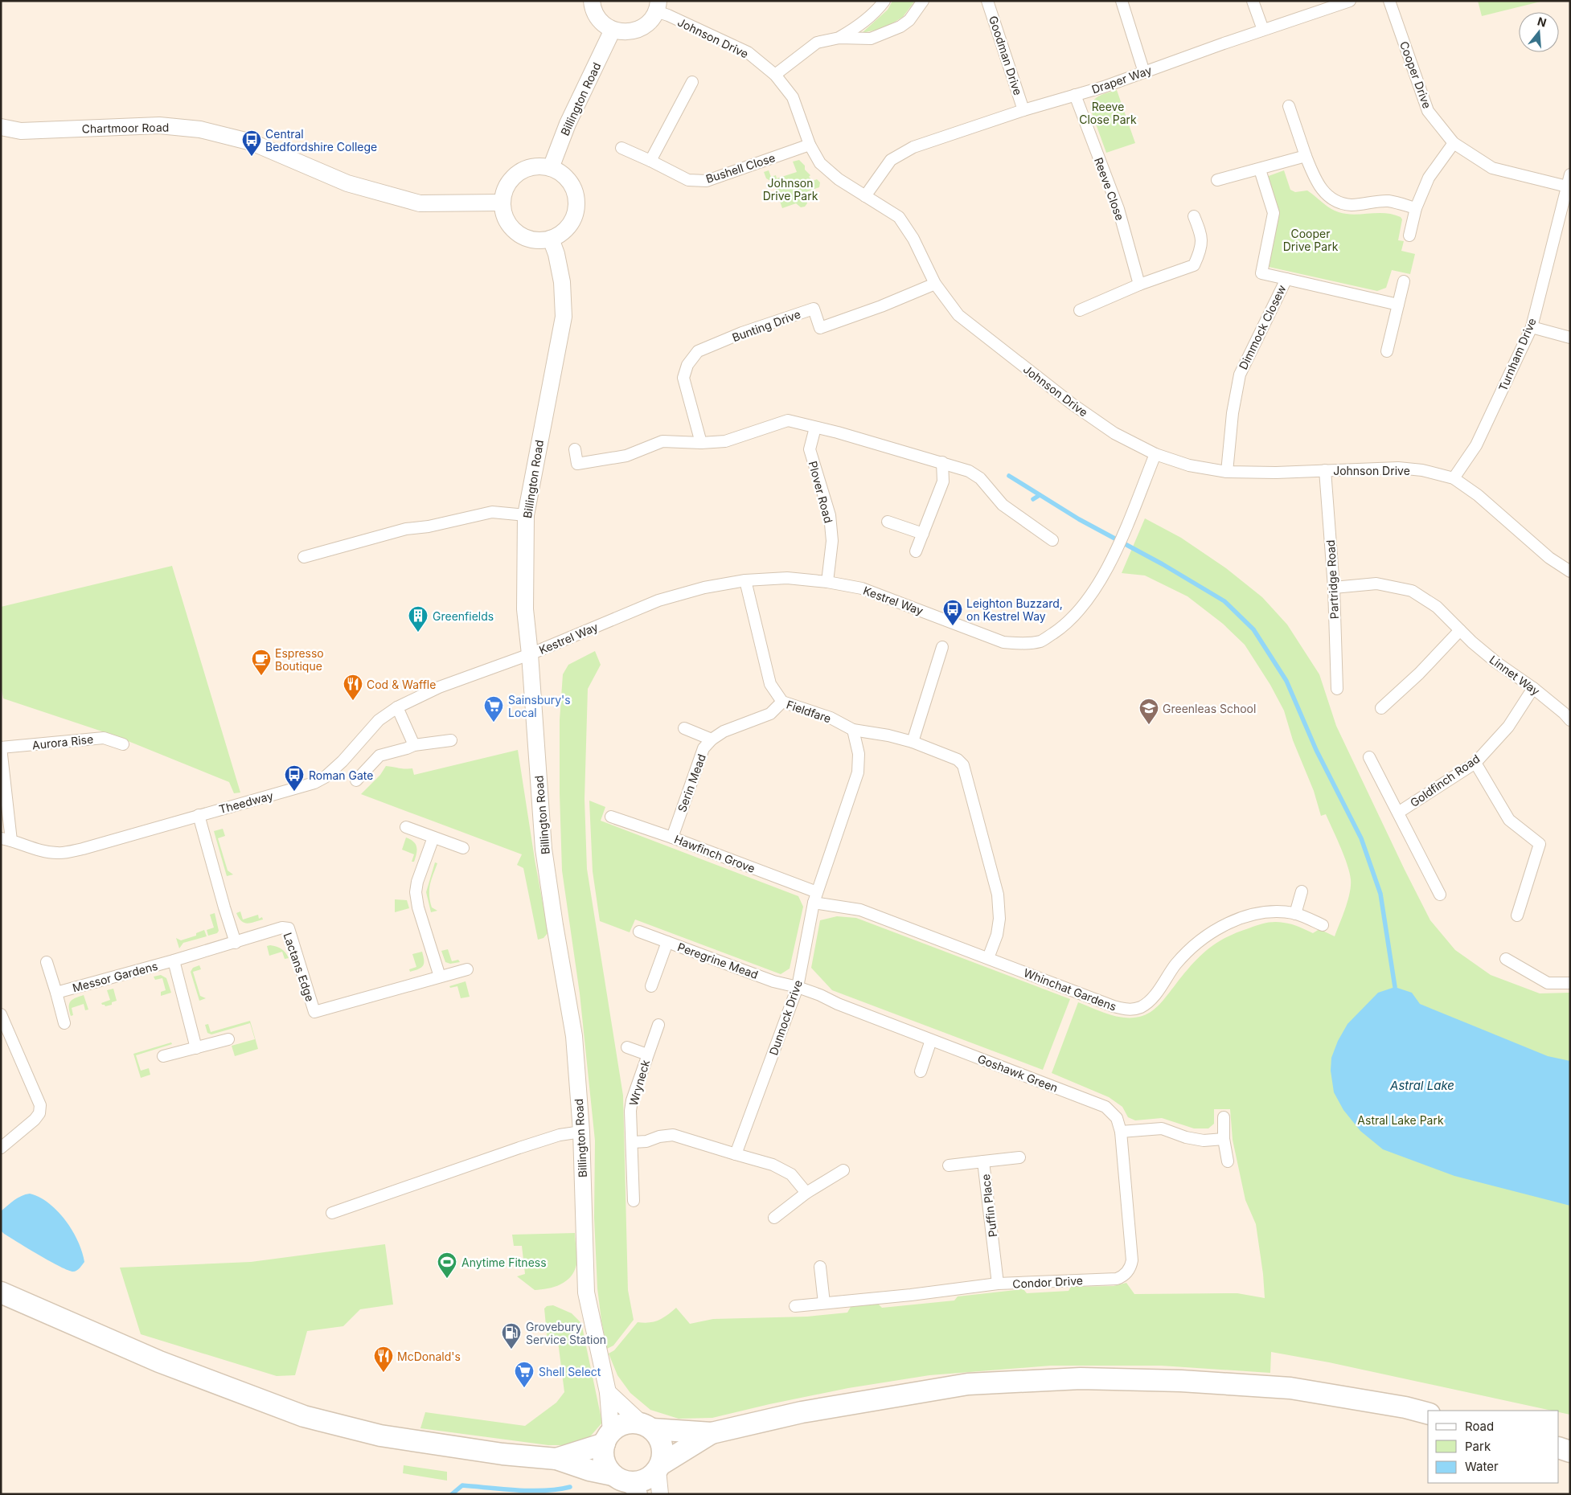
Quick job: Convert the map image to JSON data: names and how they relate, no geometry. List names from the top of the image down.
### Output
{
  "streets": {
    "street": [
      "Johnson Drive",
      "Goodman Drive",
      "Cooper Drive",
      "Draper Way",
      "Billington Road",
      "Chartmoor Road",
      "Bushell Close",
      "Reeve Close",
      "Bunting Drive",
      "Dimmock Closew",
      "Turnham Drive",
      "Plover Road",
      "Partridge Road",
      "Kestrel Way",
      "Linnet Way",
      "Fieldfare",
      "Aurora Rise",
      "Goldfinch Road",
      "Serin Mead",
      "Theedway",
      "Hawfinch Grove",
      "Peregrine Mead",
      "Lactans Edge",
      "Messor Gardens",
      "Whinchat Gardens",
      "Dunnock Drive",
      "Goshawk Green",
      "Wryneck",
      "Puffin Place",
      "Condor Drive"
    ]
  },
  "crossings": [
    ["Johnson Drive", "Draper Way"],
    ["Johnson Drive", "Bushell Close"],
    ["Johnson Drive", "Bunting Drive"],
    ["Johnson Drive", "Dimmock Closew"],
    ["Johnson Drive", "Turnham Drive"],
    ["Johnson Drive", "Partridge Road"],
    ["Johnson Drive", "Kestrel Way"],
    ["Goodman Drive", "Draper Way"],
    ["Cooper Drive", "Turnham Drive"],
    ["Draper Way", "Reeve Close"],
    ["Billington Road", "Chartmoor Road"],
    ["Billington Road", "Kestrel Way"],
    ["Billington Road", "Theedway"],
    ["Plover Road", "Kestrel Way"],
    ["Partridge Road", "Linnet Way"],
    ["Kestrel Way", "Fieldfare"],
    ["Kestrel Way", "Theedway"],
    ["Linnet Way", "Goldfinch Road"],
    ["Fieldfare", "Serin Mead"],
    ["Fieldfare", "Whinchat Gardens"],
    ["Fieldfare", "Dunnock Drive"],
    ["Aurora Rise", "Theedway"],
    ["Serin Mead", "Hawfinch Grove"],
    ["Hawfinch Grove", "Whinchat Gardens"],
    ["Hawfinch Grove", "Dunnock Drive"],
    ["Peregrine Mead", "Dunnock Drive"],
    ["Peregrine Mead", "Goshawk Green"],
    ["Lactans Edge", "Messor Gardens"],
    ["Whinchat Gardens", "Dunnock Drive"],
    ["Dunnock Drive", "Goshawk Green"],
    ["Goshawk Green", "Condor Drive"],
    ["Puffin Place", "Condor Drive"]
  ],
  "water": ["Astral Lake"],
  "parks": [
    "Reeve Close Park",
    "Johnson Drive Park",
    "Cooper Drive Park",
    "Astral Lake Park"
  ],
  "places": {
    "bus stop": ["Central Bedfordshire College", "Leighton Buzzard, on Kestrel Way", "Roman Gate"],
    "building": ["Greenfields"],
    "cafe": ["Espresso Boutique"],
    "restaurant": ["Cod & Waffle", "McDonald's"],
    "supermarket": ["Sainsbury's Local", "Shell Select"],
    "school or university": ["Greenleas School"],
    "sports": ["Anytime Fitness"],
    "fuel station": ["Grovebury Service Station"]
  },
  "legend": ["Road", "Park", "Water"],
  "north": "top"
}
